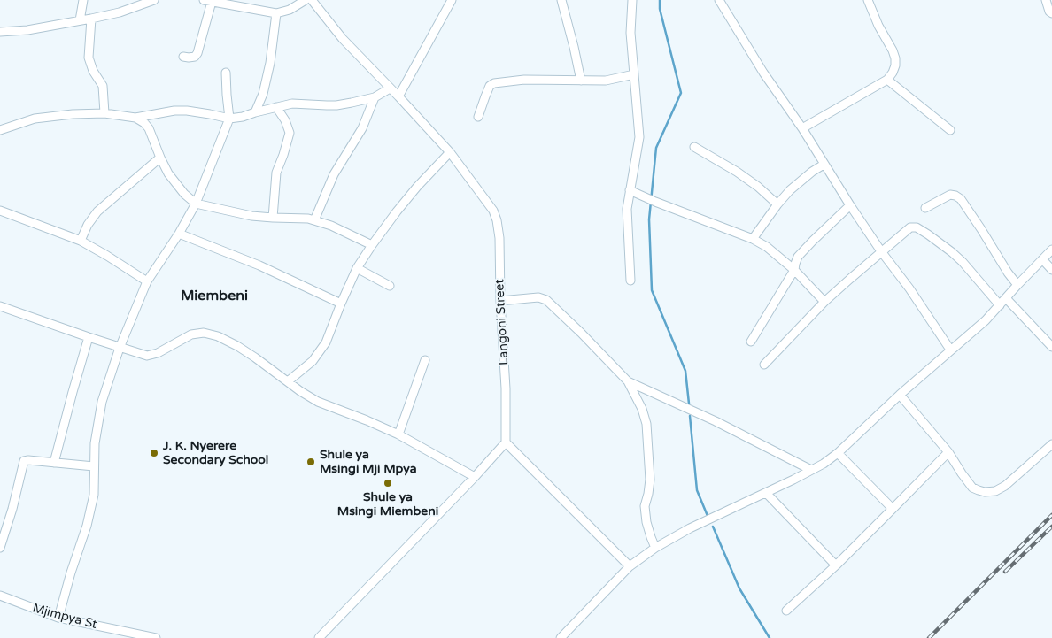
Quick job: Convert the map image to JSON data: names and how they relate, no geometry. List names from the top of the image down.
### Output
{
  "streets": {
    "street": ["Langoni Street", "Mjimpya St"]
  },
  "districts": ["Miembeni"],
  "places": ["J. K. Nyerere Secondary School", "Shule ya Msingi Mji Mpya", "Shule ya Msingi Miembeni"]
}
